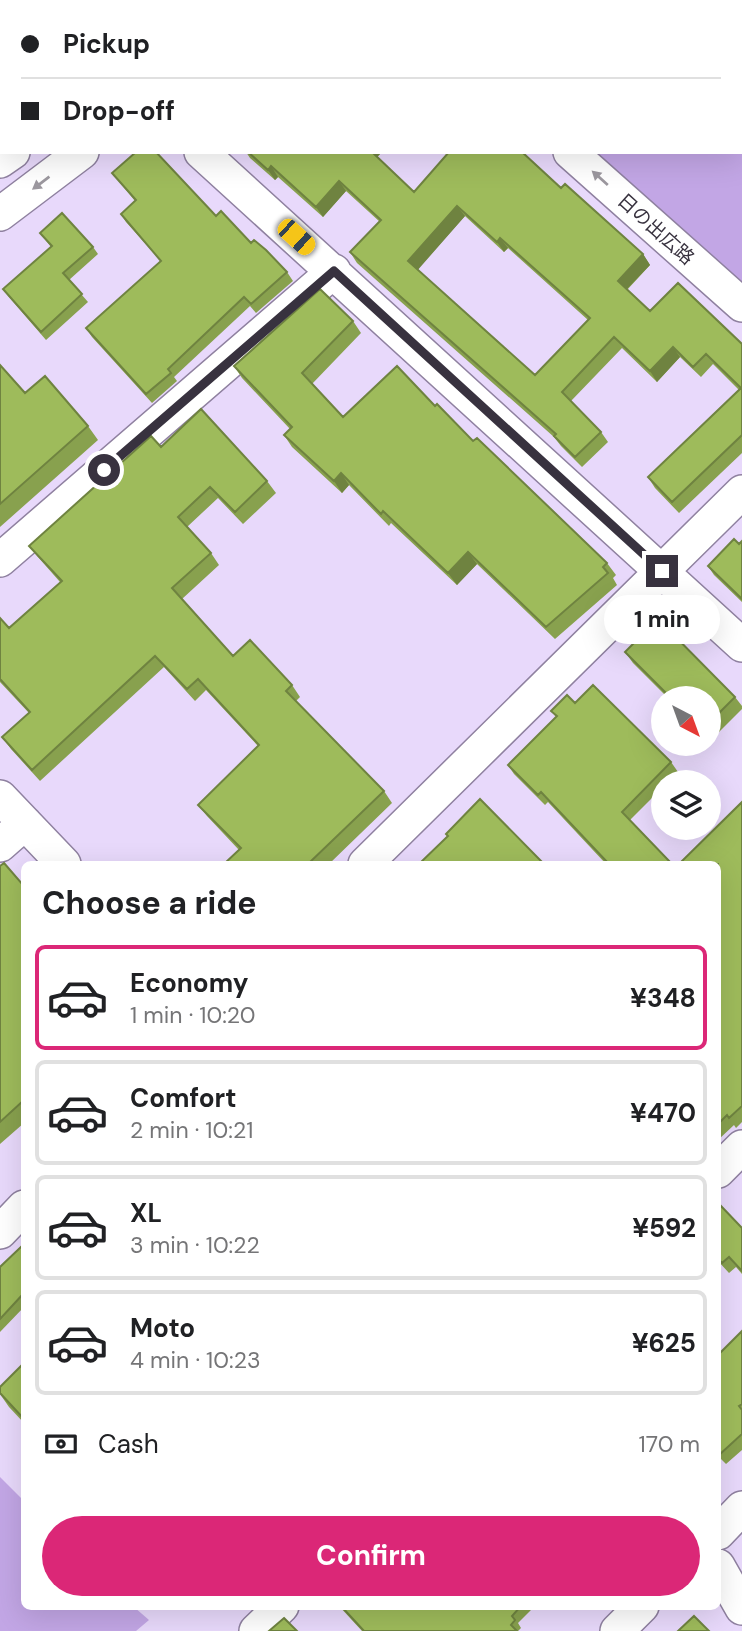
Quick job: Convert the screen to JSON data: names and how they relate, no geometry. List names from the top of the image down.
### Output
{
  "streets": {
    "street": ["日の出広路"]
  },
  "north": "bottom right",
  "page": {
    "banner": ["Pickup", "Drop-off"],
    "bubble": "1 min",
    "heading": "Choose a ride",
    "list": [
      {
        "name": "Economy",
        "note": "1 min · 10:20",
        "value": "¥348"
      },
      {
        "name": "Comfort",
        "note": "2 min · 10:21",
        "value": "¥470"
      },
      {
        "name": "XL",
        "note": "3 min · 10:22",
        "value": "¥592"
      },
      {
        "name": "Moto",
        "note": "4 min · 10:23",
        "value": "¥625"
      }
    ],
    "pay": ["Cash", "170 m"],
    "buttons": "Confirm"
  }
}
